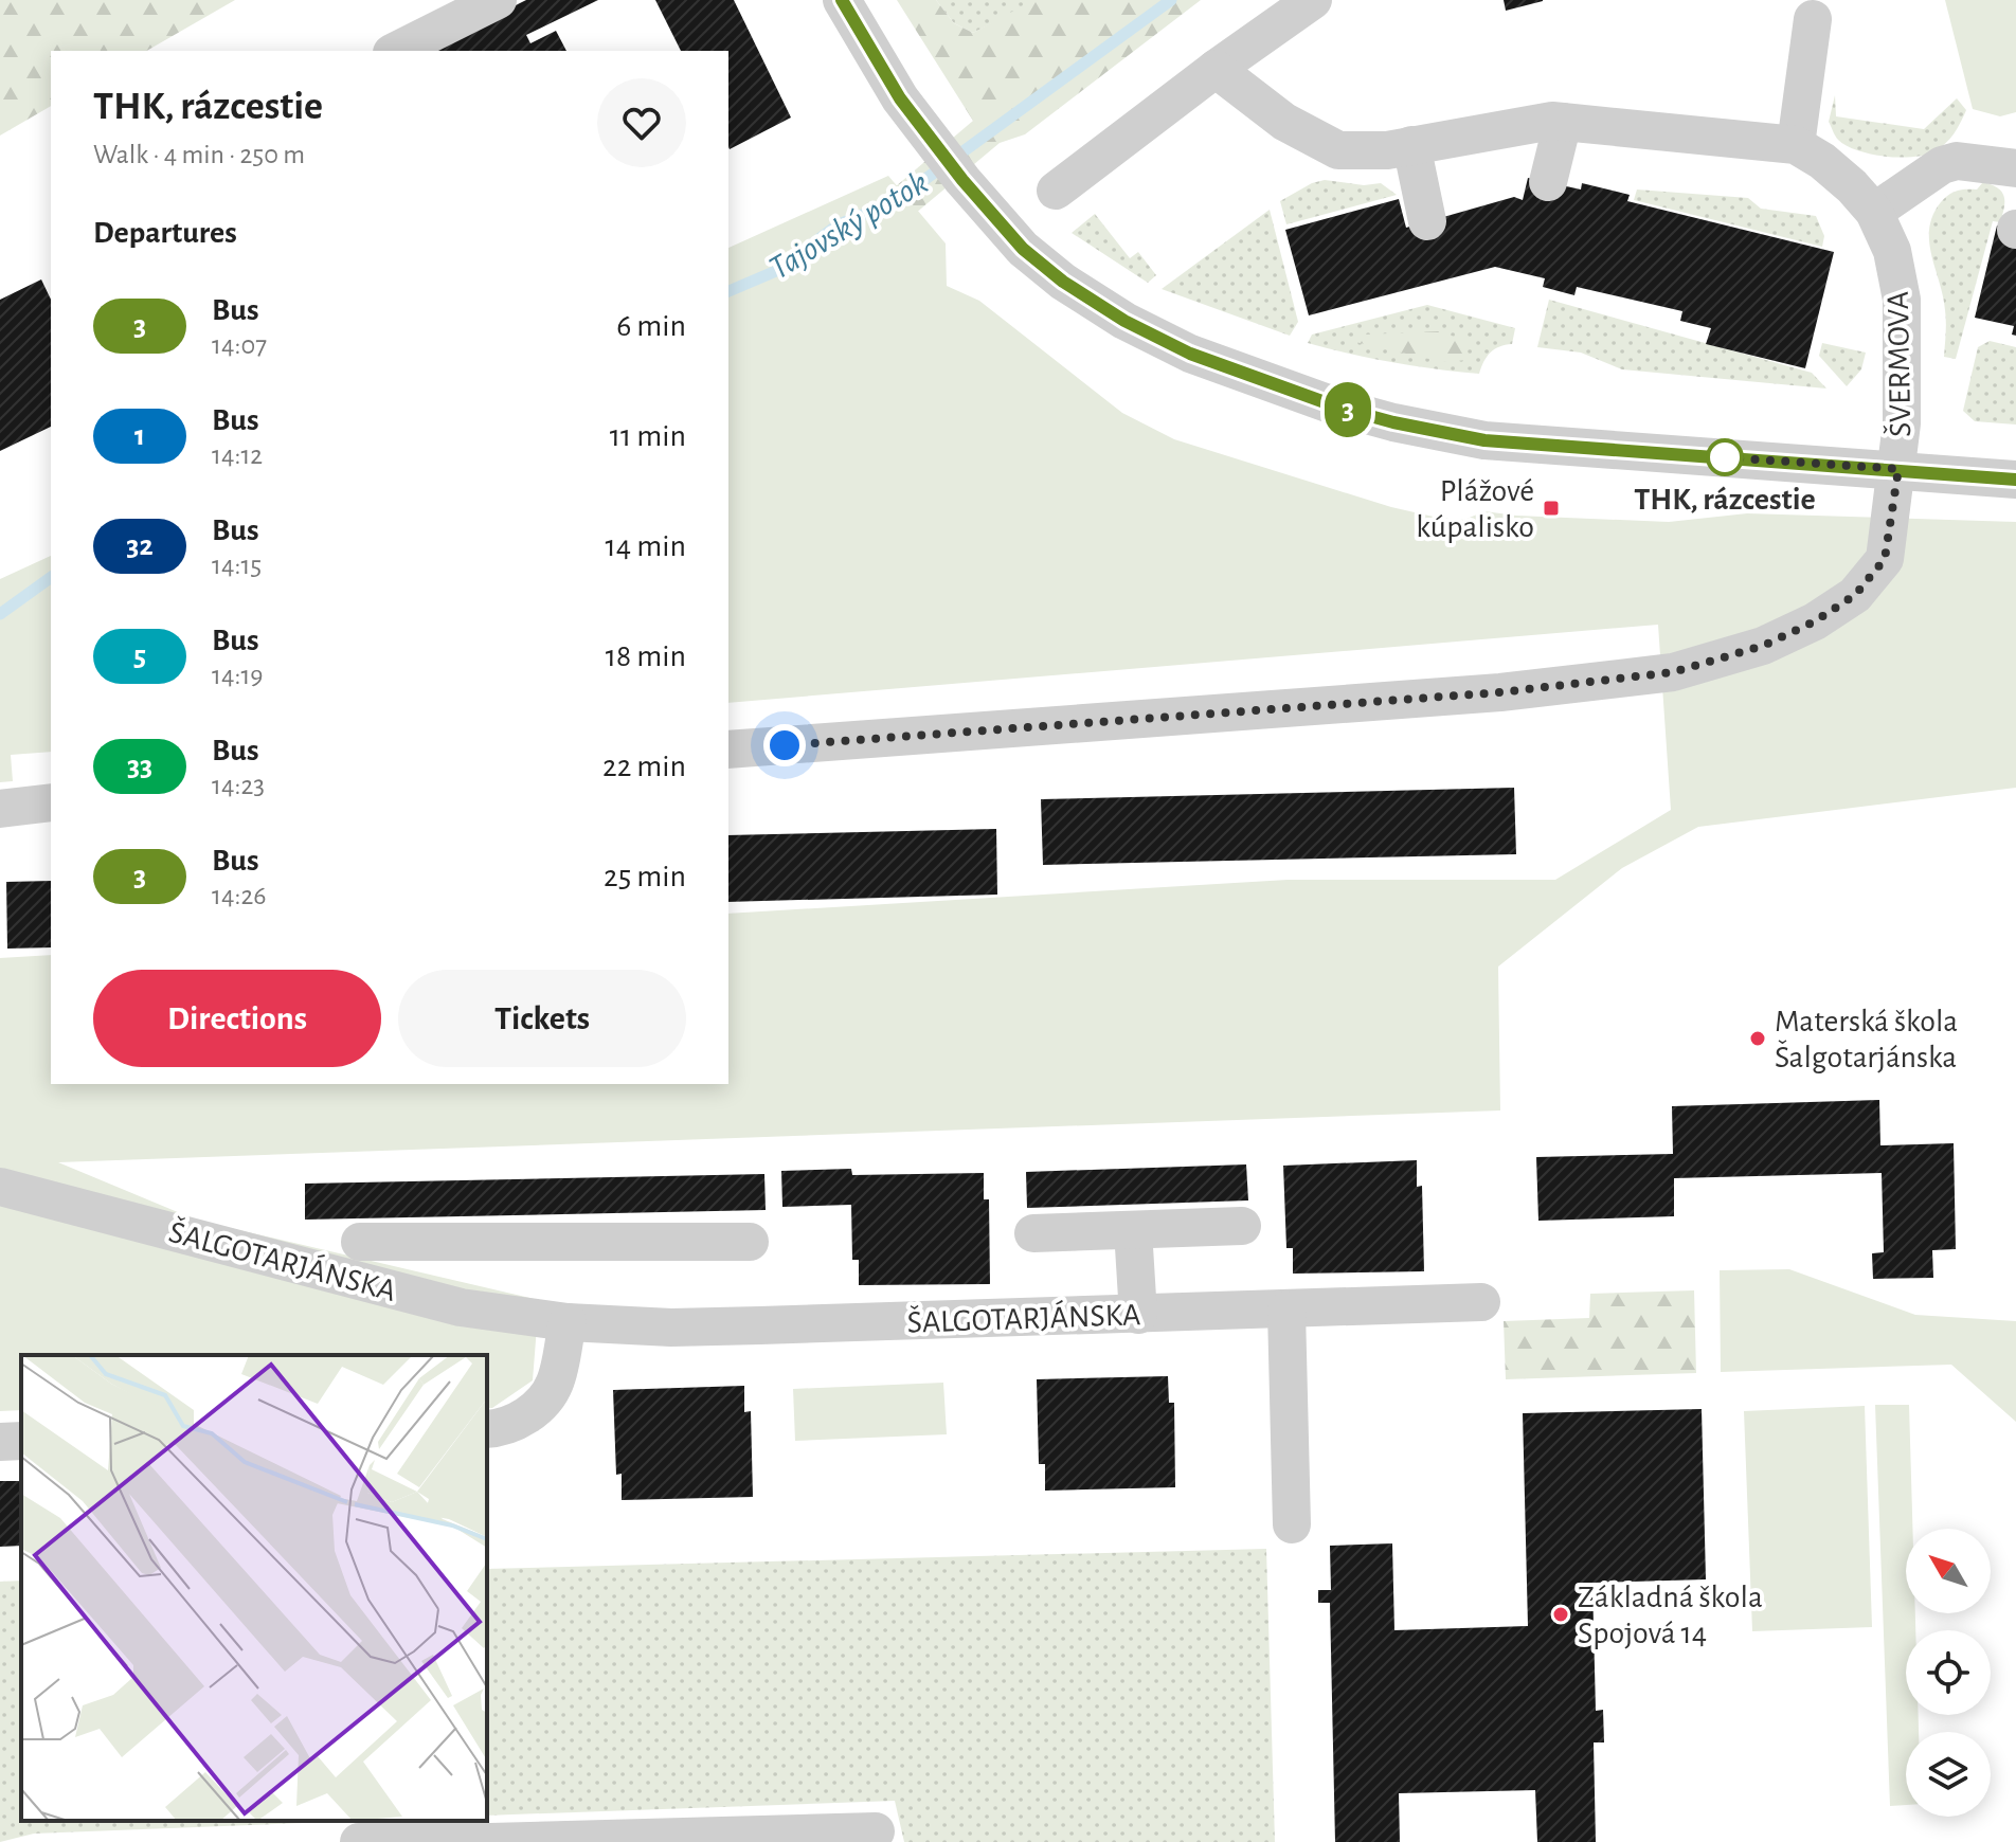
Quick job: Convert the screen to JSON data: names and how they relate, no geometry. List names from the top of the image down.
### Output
{
  "streets": {
    "street": ["ŠVERMOVA", "ŠALGOTARJÁNSKA"]
  },
  "water": ["Tajovský potok"],
  "places": {
    "other": ["THK, rázcestie", "Materská škola Šalgotarjánska", "Základná škola Spojová 14"],
    "transit": ["Plážové kúpalisko"]
  },
  "lines": ["bus line 3"],
  "north": "top left",
  "page": {
    "on_map": "3",
    "heading": [
      ["THK, rázcestie", "Walk · 4 min · 250 m"],
      "Departures"
    ],
    "list": [
      {
        "mark": "3",
        "name": "Bus",
        "note": "14:07",
        "value": "6 min"
      },
      {
        "mark": "1",
        "name": "Bus",
        "note": "14:12",
        "value": "11 min"
      },
      {
        "mark": "32",
        "name": "Bus",
        "note": "14:15",
        "value": "14 min"
      },
      {
        "mark": "5",
        "name": "Bus",
        "note": "14:19",
        "value": "18 min"
      },
      {
        "mark": "33",
        "name": "Bus",
        "note": "14:23",
        "value": "22 min"
      },
      {
        "mark": "3",
        "name": "Bus",
        "note": "14:26",
        "value": "25 min"
      }
    ],
    "buttons": ["Directions", "Tickets"]
  }
}
